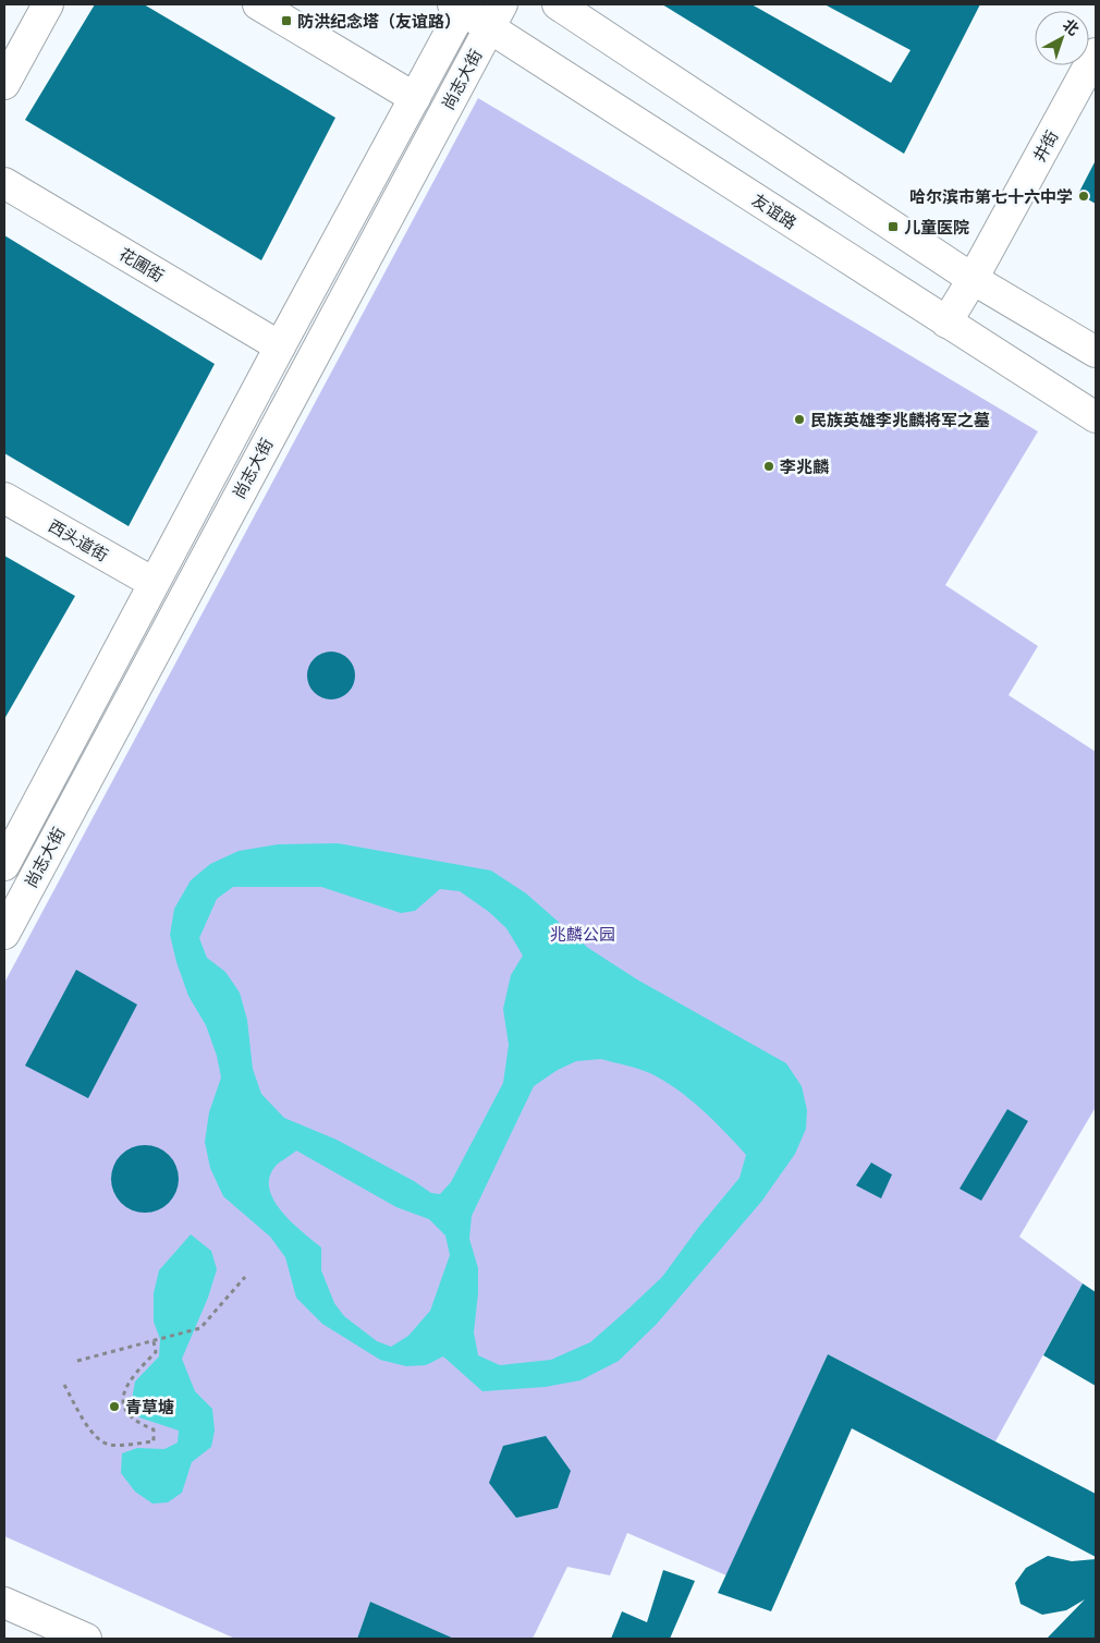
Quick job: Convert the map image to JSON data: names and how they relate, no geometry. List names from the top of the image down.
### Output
{
  "streets": {
    "main road": [
      "尚志大街",
      "井街",
      "友谊路",
      "花圃街",
      "西头道街"
    ]
  },
  "crossings": [
    ["尚志大街", "友谊路"],
    ["尚志大街", "花圃街"],
    ["尚志大街", "西头道街"],
    ["井街", "友谊路"]
  ],
  "parks": ["兆麟公园"],
  "places": {
    "transit": ["防洪纪念塔（友谊路）", "儿童医院"],
    "other": [
      "哈尔滨市第七十六中学",
      "民族英雄李兆麟将军之墓",
      "李兆麟",
      "青草塘"
    ]
  },
  "north": "top right"
}
